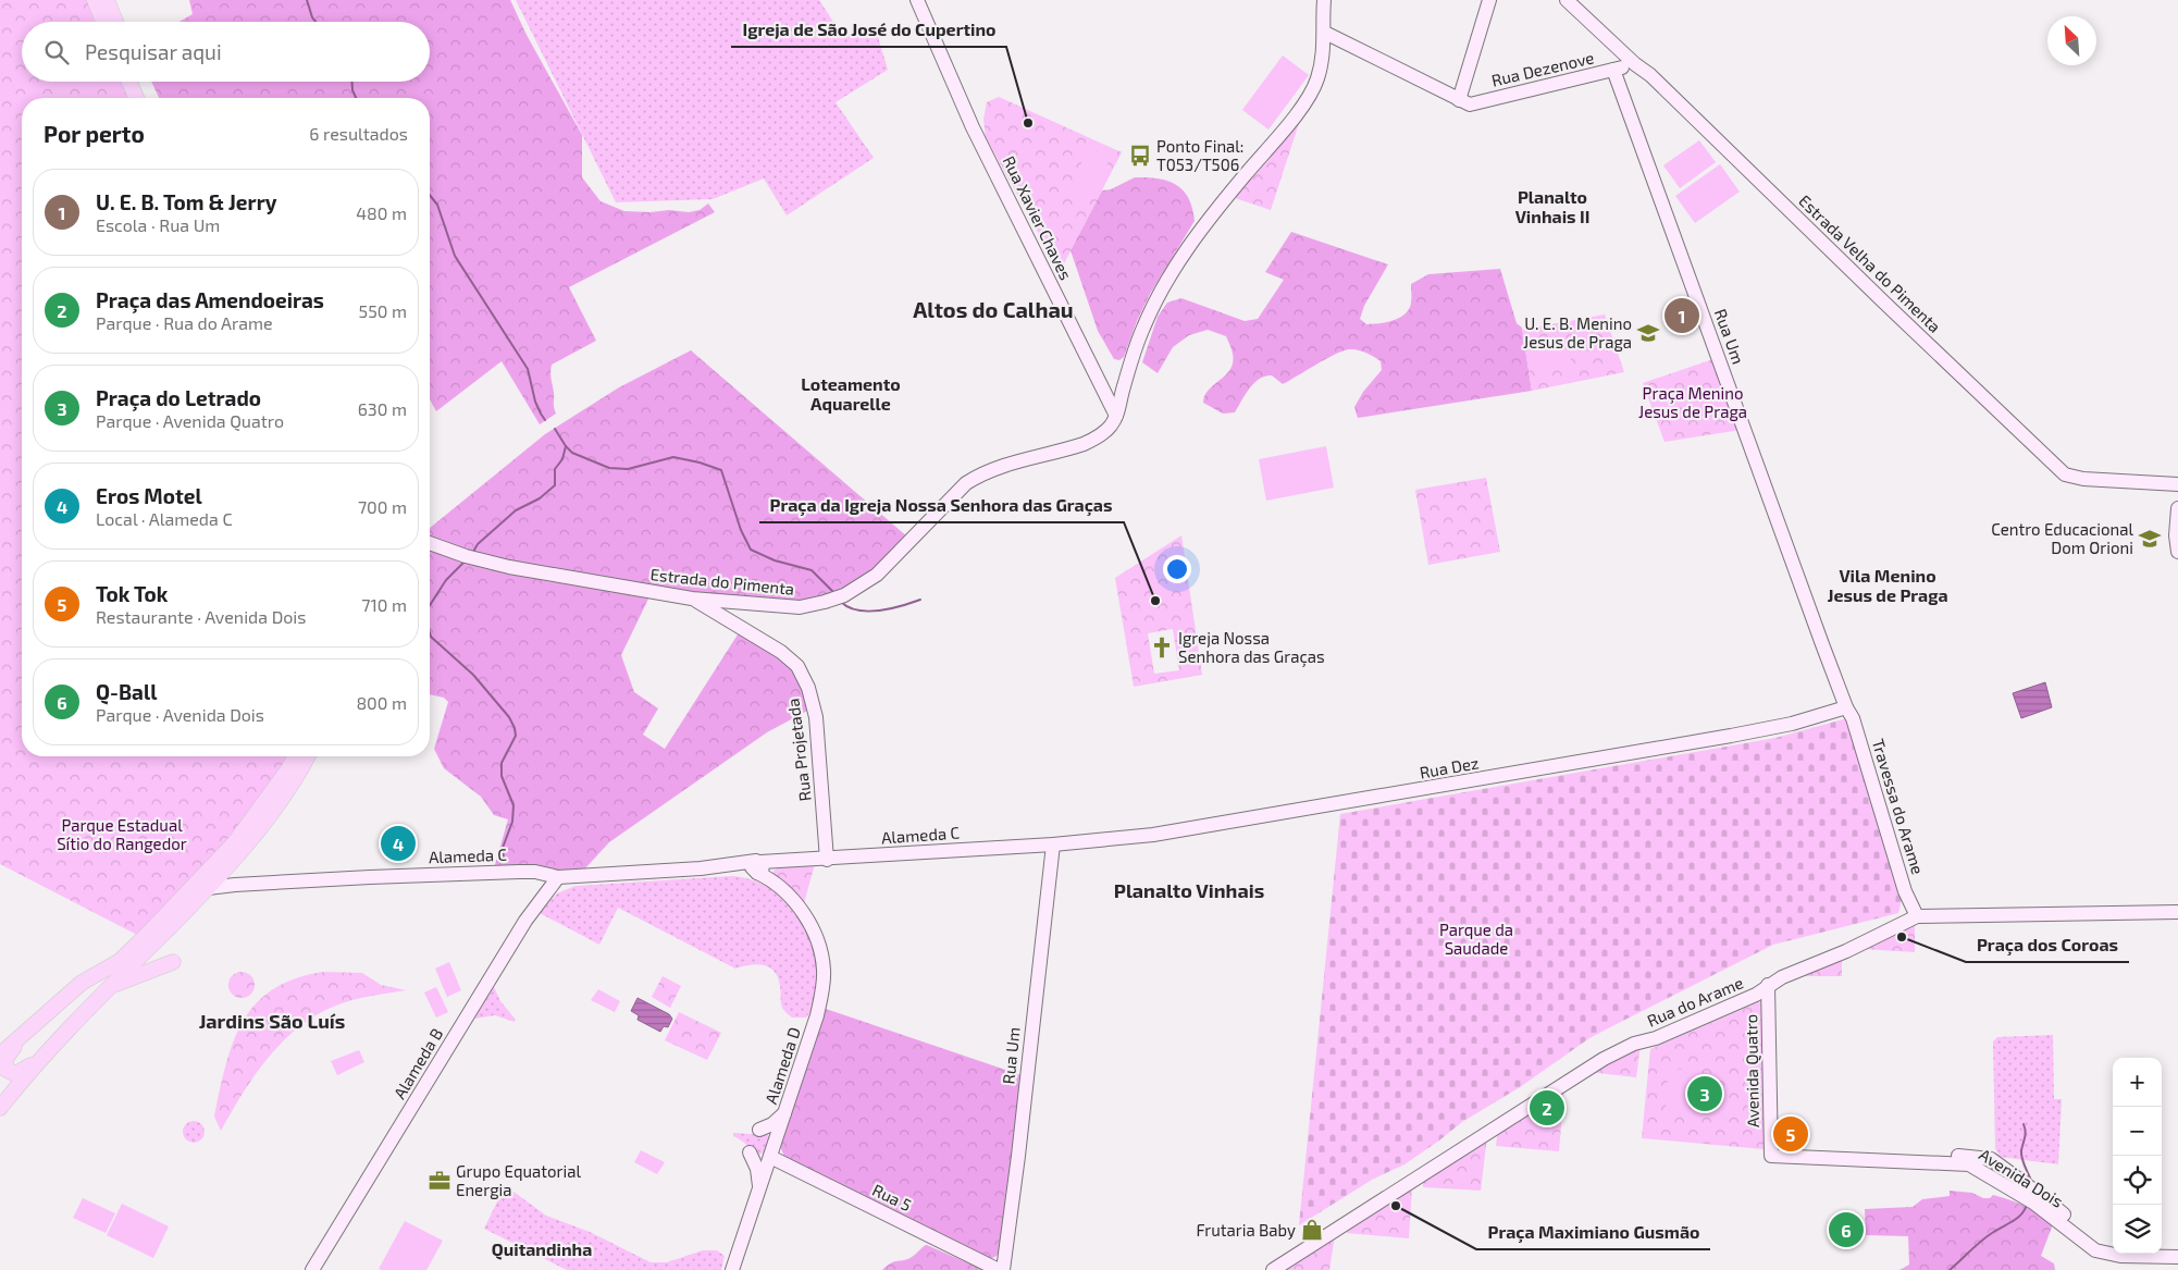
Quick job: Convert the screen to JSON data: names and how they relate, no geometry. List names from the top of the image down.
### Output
{
  "streets": {
    "street": [
      "Rua Dezenove",
      "Rua Xavier Chaves",
      "Estrada Velha do Pimenta",
      "Rua Um",
      "Estrada do Pimenta",
      "Rua Projetada",
      "Rua Dez",
      "Travessa do Arame",
      "Alameda C",
      "Rua do Arame",
      "Alameda B",
      "Alameda D",
      "Avenida Quatro",
      "Avenida Dois",
      "Rua 5"
    ]
  },
  "crossings": [
    ["Rua Dezenove", "Estrada Velha do Pimenta"],
    ["Rua Dezenove", "Rua Um"],
    ["Rua Xavier Chaves", "Estrada do Pimenta"],
    ["Rua Um", "Rua Dez"],
    ["Rua Um", "Travessa do Arame"],
    ["Rua Um", "Alameda C"],
    ["Estrada do Pimenta", "Rua Projetada"],
    ["Rua Projetada", "Alameda C"],
    ["Rua Dez", "Travessa do Arame"],
    ["Rua Dez", "Alameda C"],
    ["Travessa do Arame", "Rua do Arame"],
    ["Alameda C", "Alameda B"],
    ["Alameda C", "Alameda D"],
    ["Rua do Arame", "Avenida Quatro"],
    ["Alameda D", "Rua 5"],
    ["Avenida Quatro", "Avenida Dois"]
  ],
  "districts": [
    "Planalto Vinhais II",
    "Altos do Calhau",
    "Loteamento Aquarelle",
    "Vila Menino Jesus de Praga",
    "Planalto Vinhais",
    "Jardins São Luís",
    "Quitandinha"
  ],
  "parks": ["Praça Menino Jesus de Praga", "Parque Estadual Sítio do Rangedor", "Parque da Saudade"],
  "places": {
    "other": [
      "Igreja de São José do Cupertino",
      "Praça da Igreja Nossa Senhora das Graças",
      "Praça dos Coroas",
      "Praça Maximiano Gusmão"
    ],
    "bus stop": ["Ponto Final: T053/T506"],
    "school or university": ["U. E. B. Menino Jesus de Praga", "Centro Educacional Dom Orioni"],
    "church": ["Igreja Nossa Senhora das Graças"],
    "office": ["Grupo Equatorial Energia"],
    "shop": ["Frutaria Baby"]
  },
  "north": "top left",
  "page": {
    "search": "Pesquisar aqui",
    "heading": ["Por perto", "6 resultados"],
    "list": [
      {
        "mark": "1",
        "name": "U. E. B. Tom & Jerry",
        "note": "Escola · Rua Um",
        "value": "480 m"
      },
      {
        "mark": "2",
        "name": "Praça das Amendoeiras",
        "note": "Parque · Rua do Arame",
        "value": "550 m"
      },
      {
        "mark": "3",
        "name": "Praça do Letrado",
        "note": "Parque · Avenida Quatro",
        "value": "630 m"
      },
      {
        "mark": "4",
        "name": "Eros Motel",
        "note": "Local · Alameda C",
        "value": "700 m"
      },
      {
        "mark": "5",
        "name": "Tok Tok",
        "note": "Restaurante · Avenida Dois",
        "value": "710 m"
      },
      {
        "mark": "6",
        "name": "Q-Ball",
        "note": "Parque · Avenida Dois",
        "value": "800 m"
      }
    ],
    "pins": [
      "1",
      "4",
      "3",
      "2",
      "5",
      "6"
    ],
    "map_buttons": ["+", "−"]
  }
}
